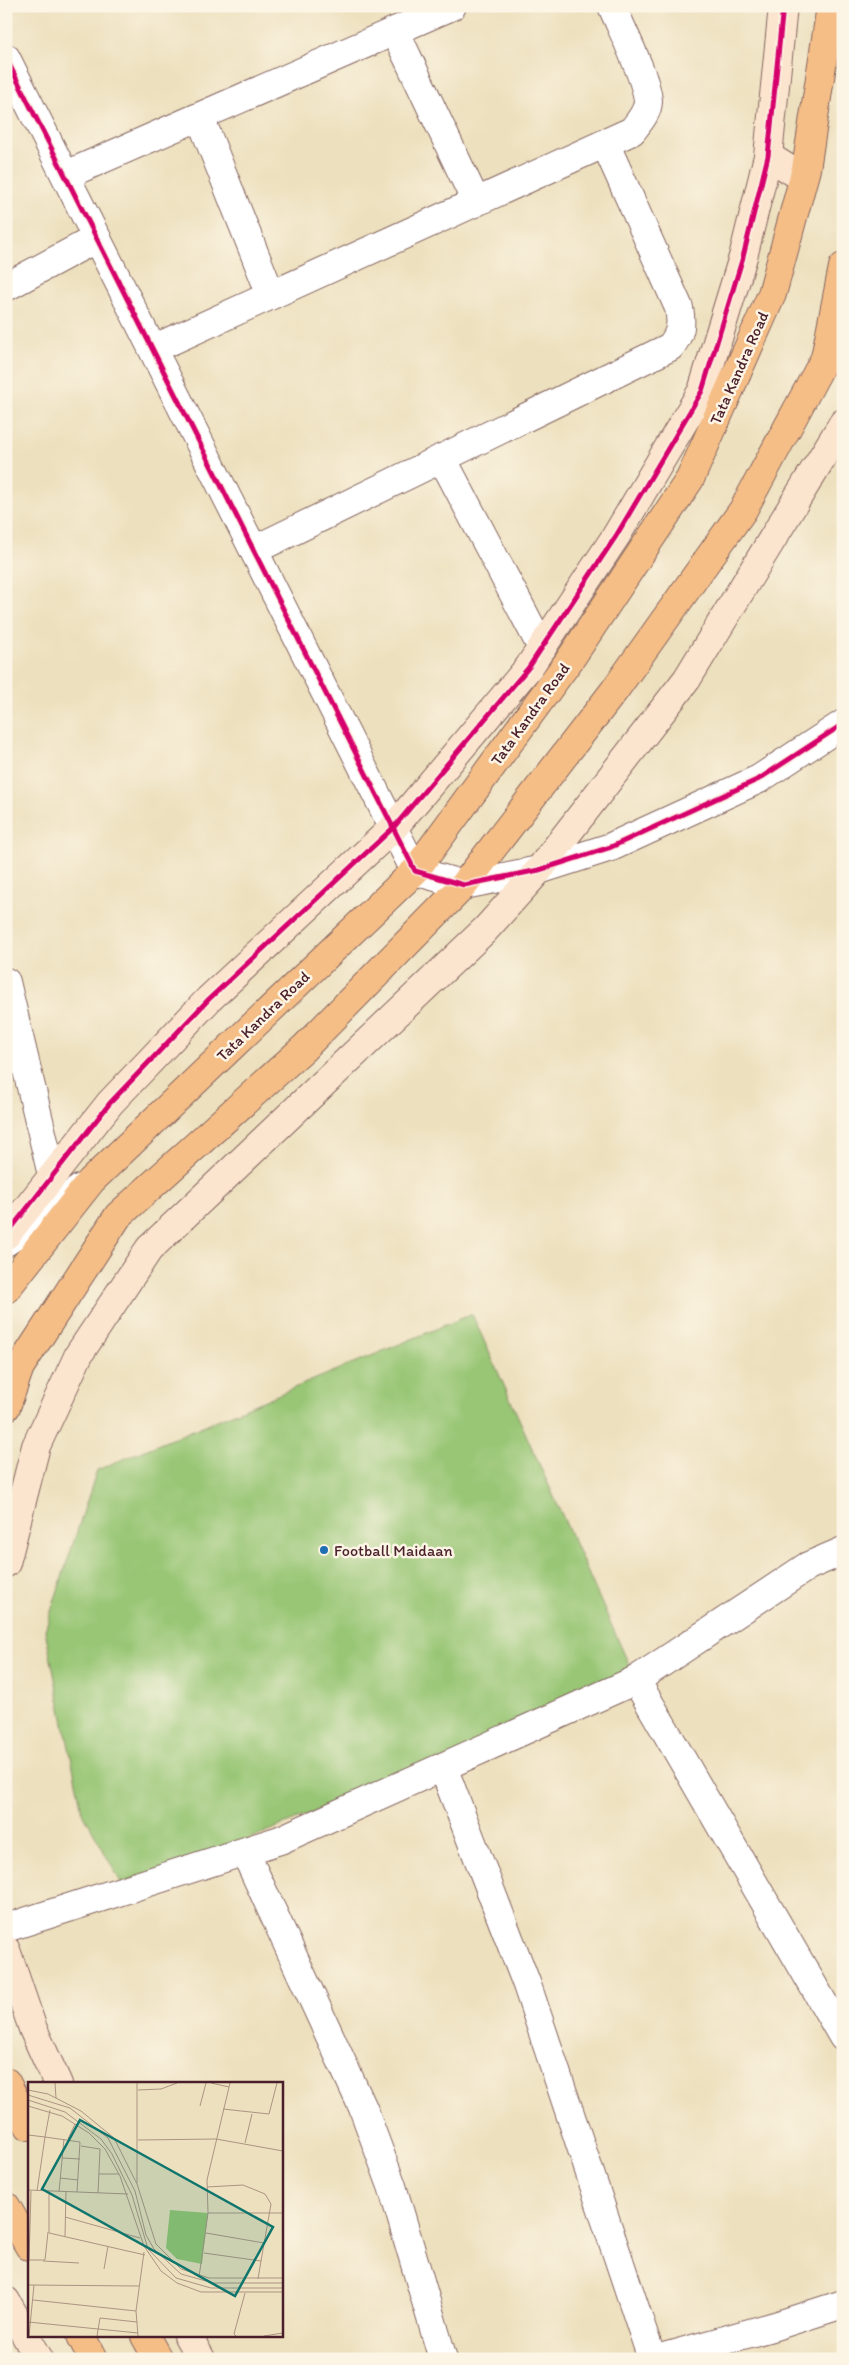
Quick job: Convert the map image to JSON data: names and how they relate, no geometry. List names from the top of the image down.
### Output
{
  "streets": {
    "main road": ["Tata Kandra Road"]
  },
  "places": ["Football Maidaan"]
}
